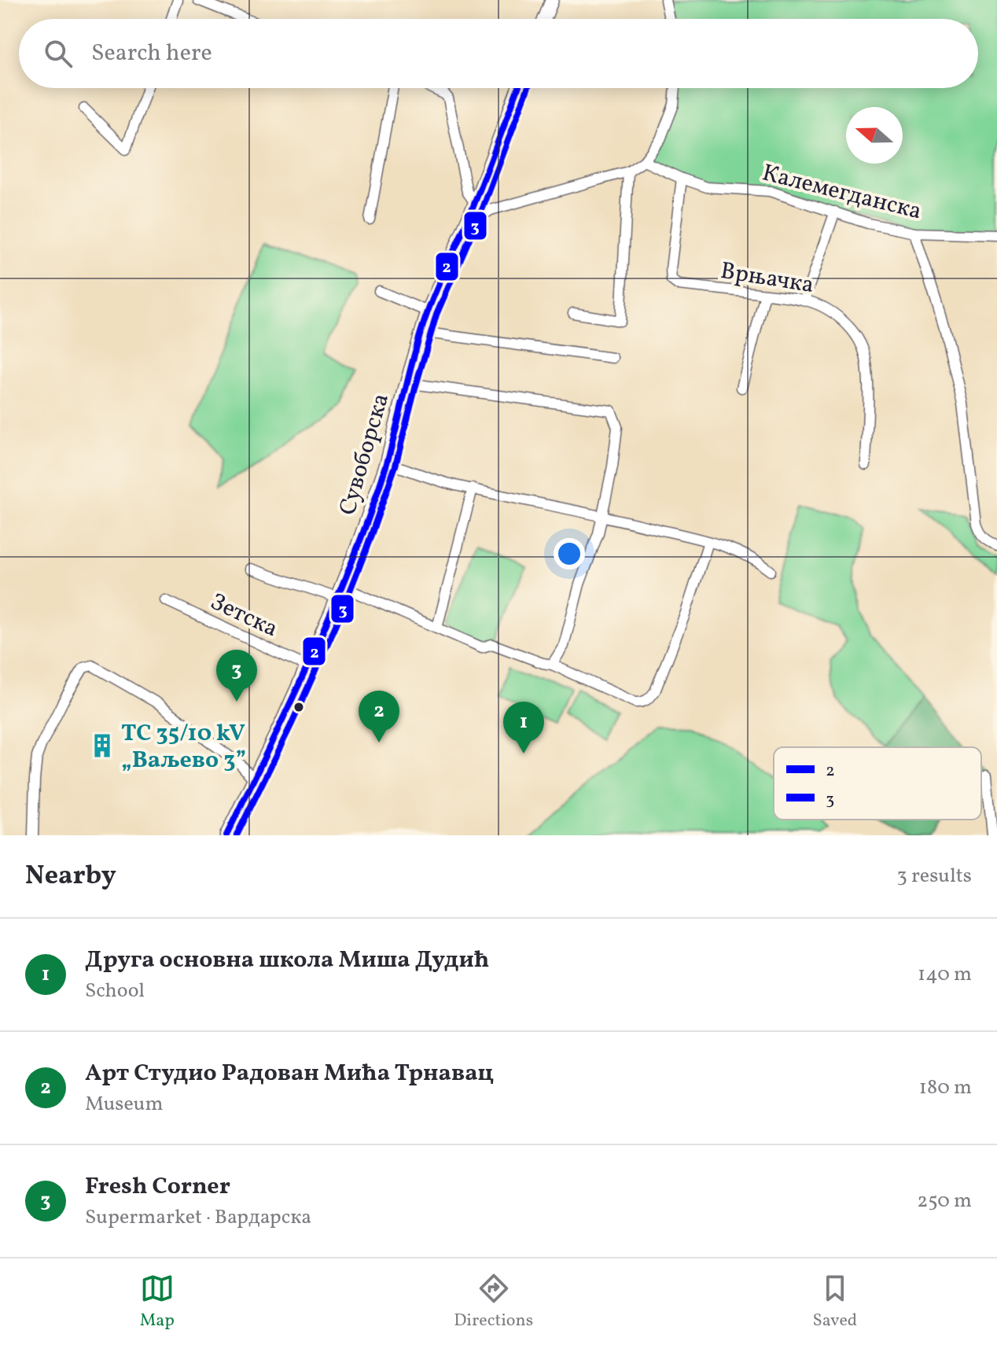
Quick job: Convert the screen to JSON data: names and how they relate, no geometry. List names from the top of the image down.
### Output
{
  "streets": {
    "main road": ["Сувоборска"],
    "street": ["Калемегданска", "Врњачка", "Зетска"]
  },
  "crossings": [
    ["Калемегданска", "Врњачка"],
    ["Сувоборска", "Зетска"]
  ],
  "places": {
    "building": ["ТС 35/10 kV „Ваљево 3”"]
  },
  "lines": ["transit line 2", "transit line 3"],
  "legend": ["2", "3"],
  "north": "left",
  "page": {
    "search": "Search here",
    "pins": ["3", "2", "1"],
    "heading": ["Nearby", "3 results"],
    "list": [
      {
        "mark": "1",
        "name": "Друга основна школа Миша Дудић",
        "note": "School",
        "value": "140 m"
      },
      {
        "mark": "2",
        "name": "Арт Студио Радован Мића Трнавац",
        "note": "Museum",
        "value": "180 m"
      },
      {
        "mark": "3",
        "name": "Fresh Corner",
        "note": "Supermarket · Вардарска",
        "value": "250 m"
      }
    ],
    "nav": ["Map", "Directions", "Saved"]
  }
}
